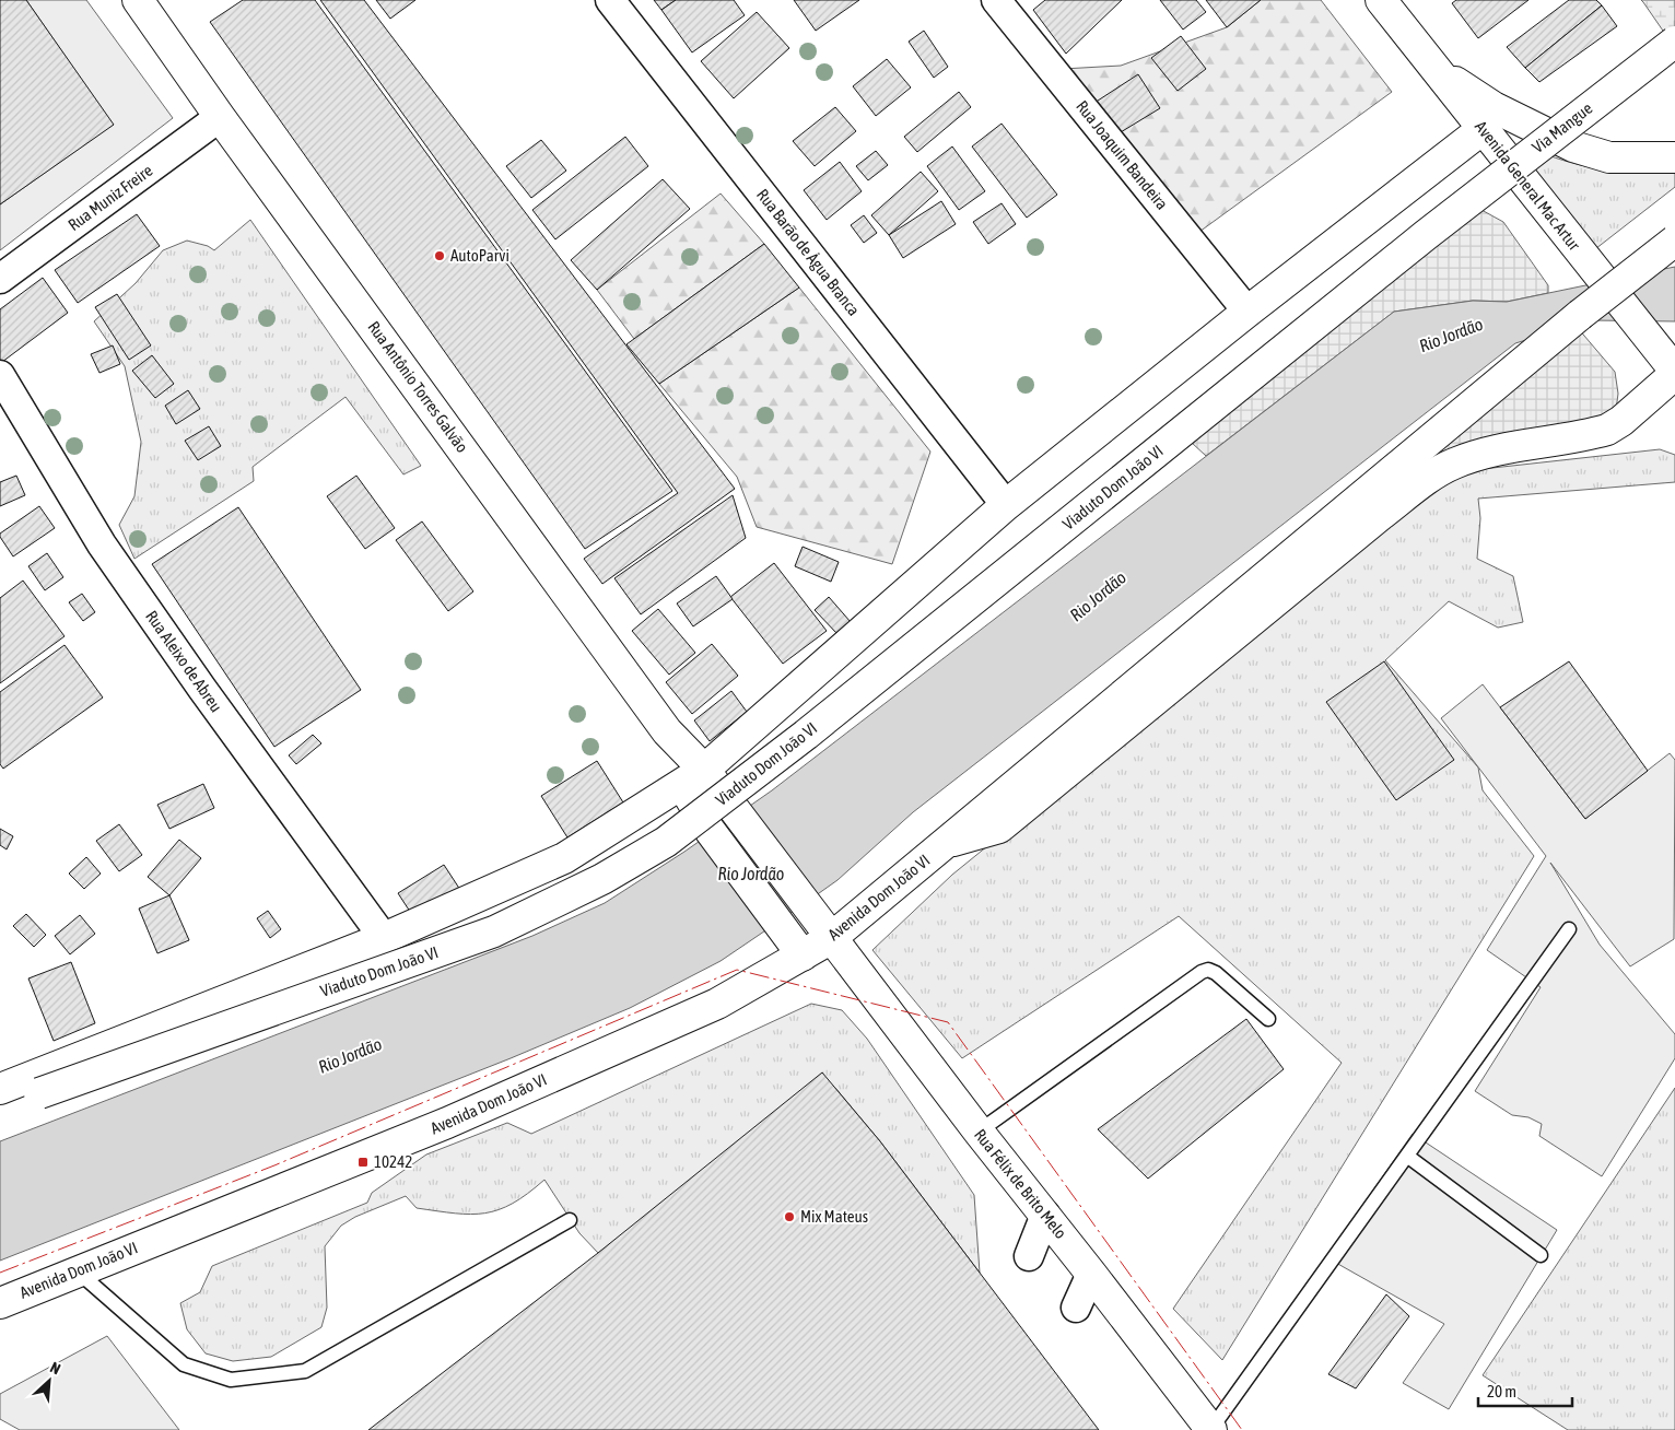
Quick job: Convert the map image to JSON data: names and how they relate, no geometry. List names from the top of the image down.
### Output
{
  "streets": {
    "main road": [
      "Via Mangue",
      "Avenida General Mac Artur",
      "Rua Antônio Torres Galvão",
      "Viaduto Dom João VI",
      "Avenida Dom João VI",
      "Rua Félix de Brito Melo"
    ],
    "street": [
      "Rua Joaquim Bandeira",
      "Rua Muniz Freire",
      "Rua Barão de Água Branca",
      "Rua Aleixo de Abreu"
    ]
  },
  "crossings": [
    ["Via Mangue", "Viaduto Dom João VI"],
    ["Rua Muniz Freire", "Rua Antônio Torres Galvão"],
    ["Rua Antônio Torres Galvão", "Rua Félix de Brito Melo"],
    ["Avenida Dom João VI", "Rua Félix de Brito Melo"]
  ],
  "water": ["Rio Jordão"],
  "places": {
    "other": ["AutoParvi", "Mix Mateus"],
    "transit": ["10242"]
  },
  "scale_bar": "20 m",
  "north": "top right"
}
